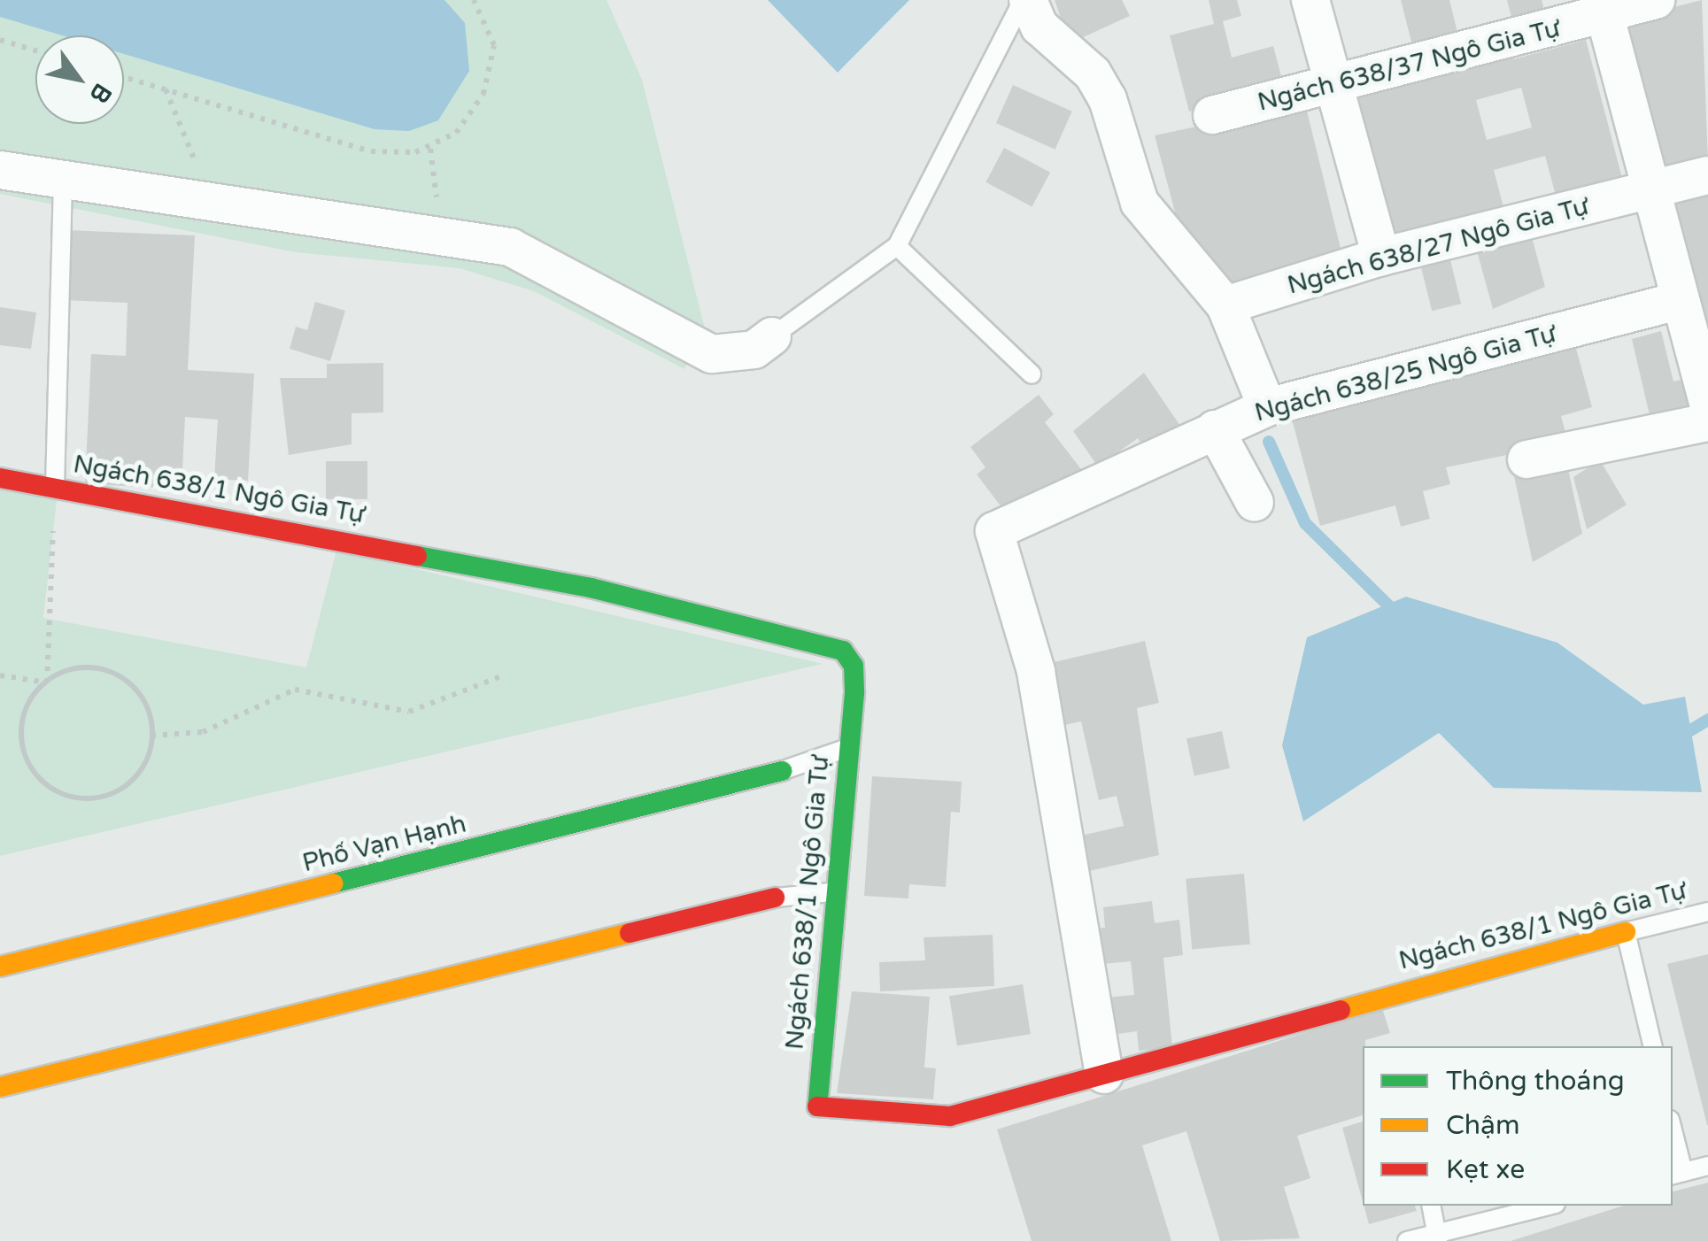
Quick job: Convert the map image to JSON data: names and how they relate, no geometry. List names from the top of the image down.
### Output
{
  "streets": {
    "street": [
      "Ngách 638/37 Ngô Gia Tự",
      "Ngách 638/27 Ngô Gia Tự",
      "Ngách 638/25 Ngô Gia Tự",
      "Ngách 638/1 Ngô Gia Tự",
      "Phố Vạn Hạnh"
    ]
  },
  "crossings": [
    ["Ngách 638/25 Ngô Gia Tự", "Ngách 638/1 Ngô Gia Tự"]
  ],
  "legend": ["Thông thoáng", "Chậm", "Kẹt xe"],
  "north": "bottom right"
}
